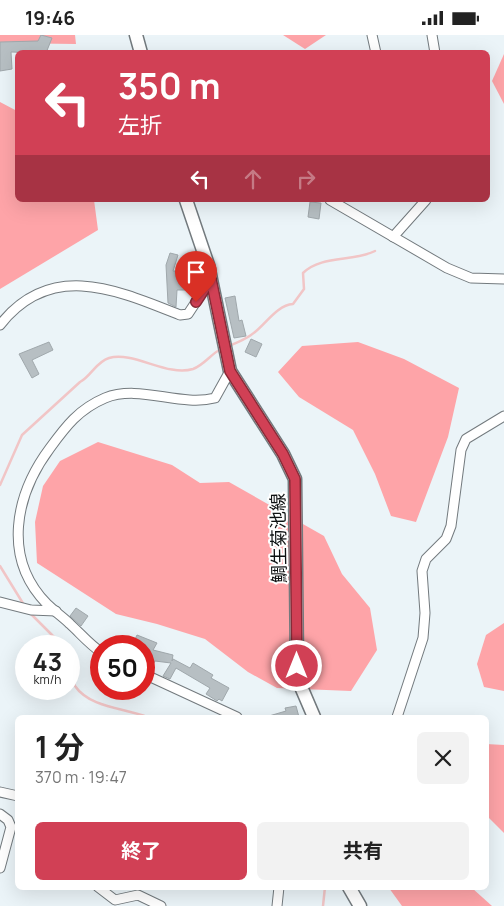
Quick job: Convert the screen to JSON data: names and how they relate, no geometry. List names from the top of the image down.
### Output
{
  "streets": {
    "main road": ["鯛生菊池線"]
  },
  "page": {
    "status": "19:46",
    "turn": ["350 m", "左折"],
    "speed": "43 km/h",
    "limit": "50",
    "heading": ["1 分", "370 m · 19:47"],
    "buttons": ["終了", "共有"]
  }
}
